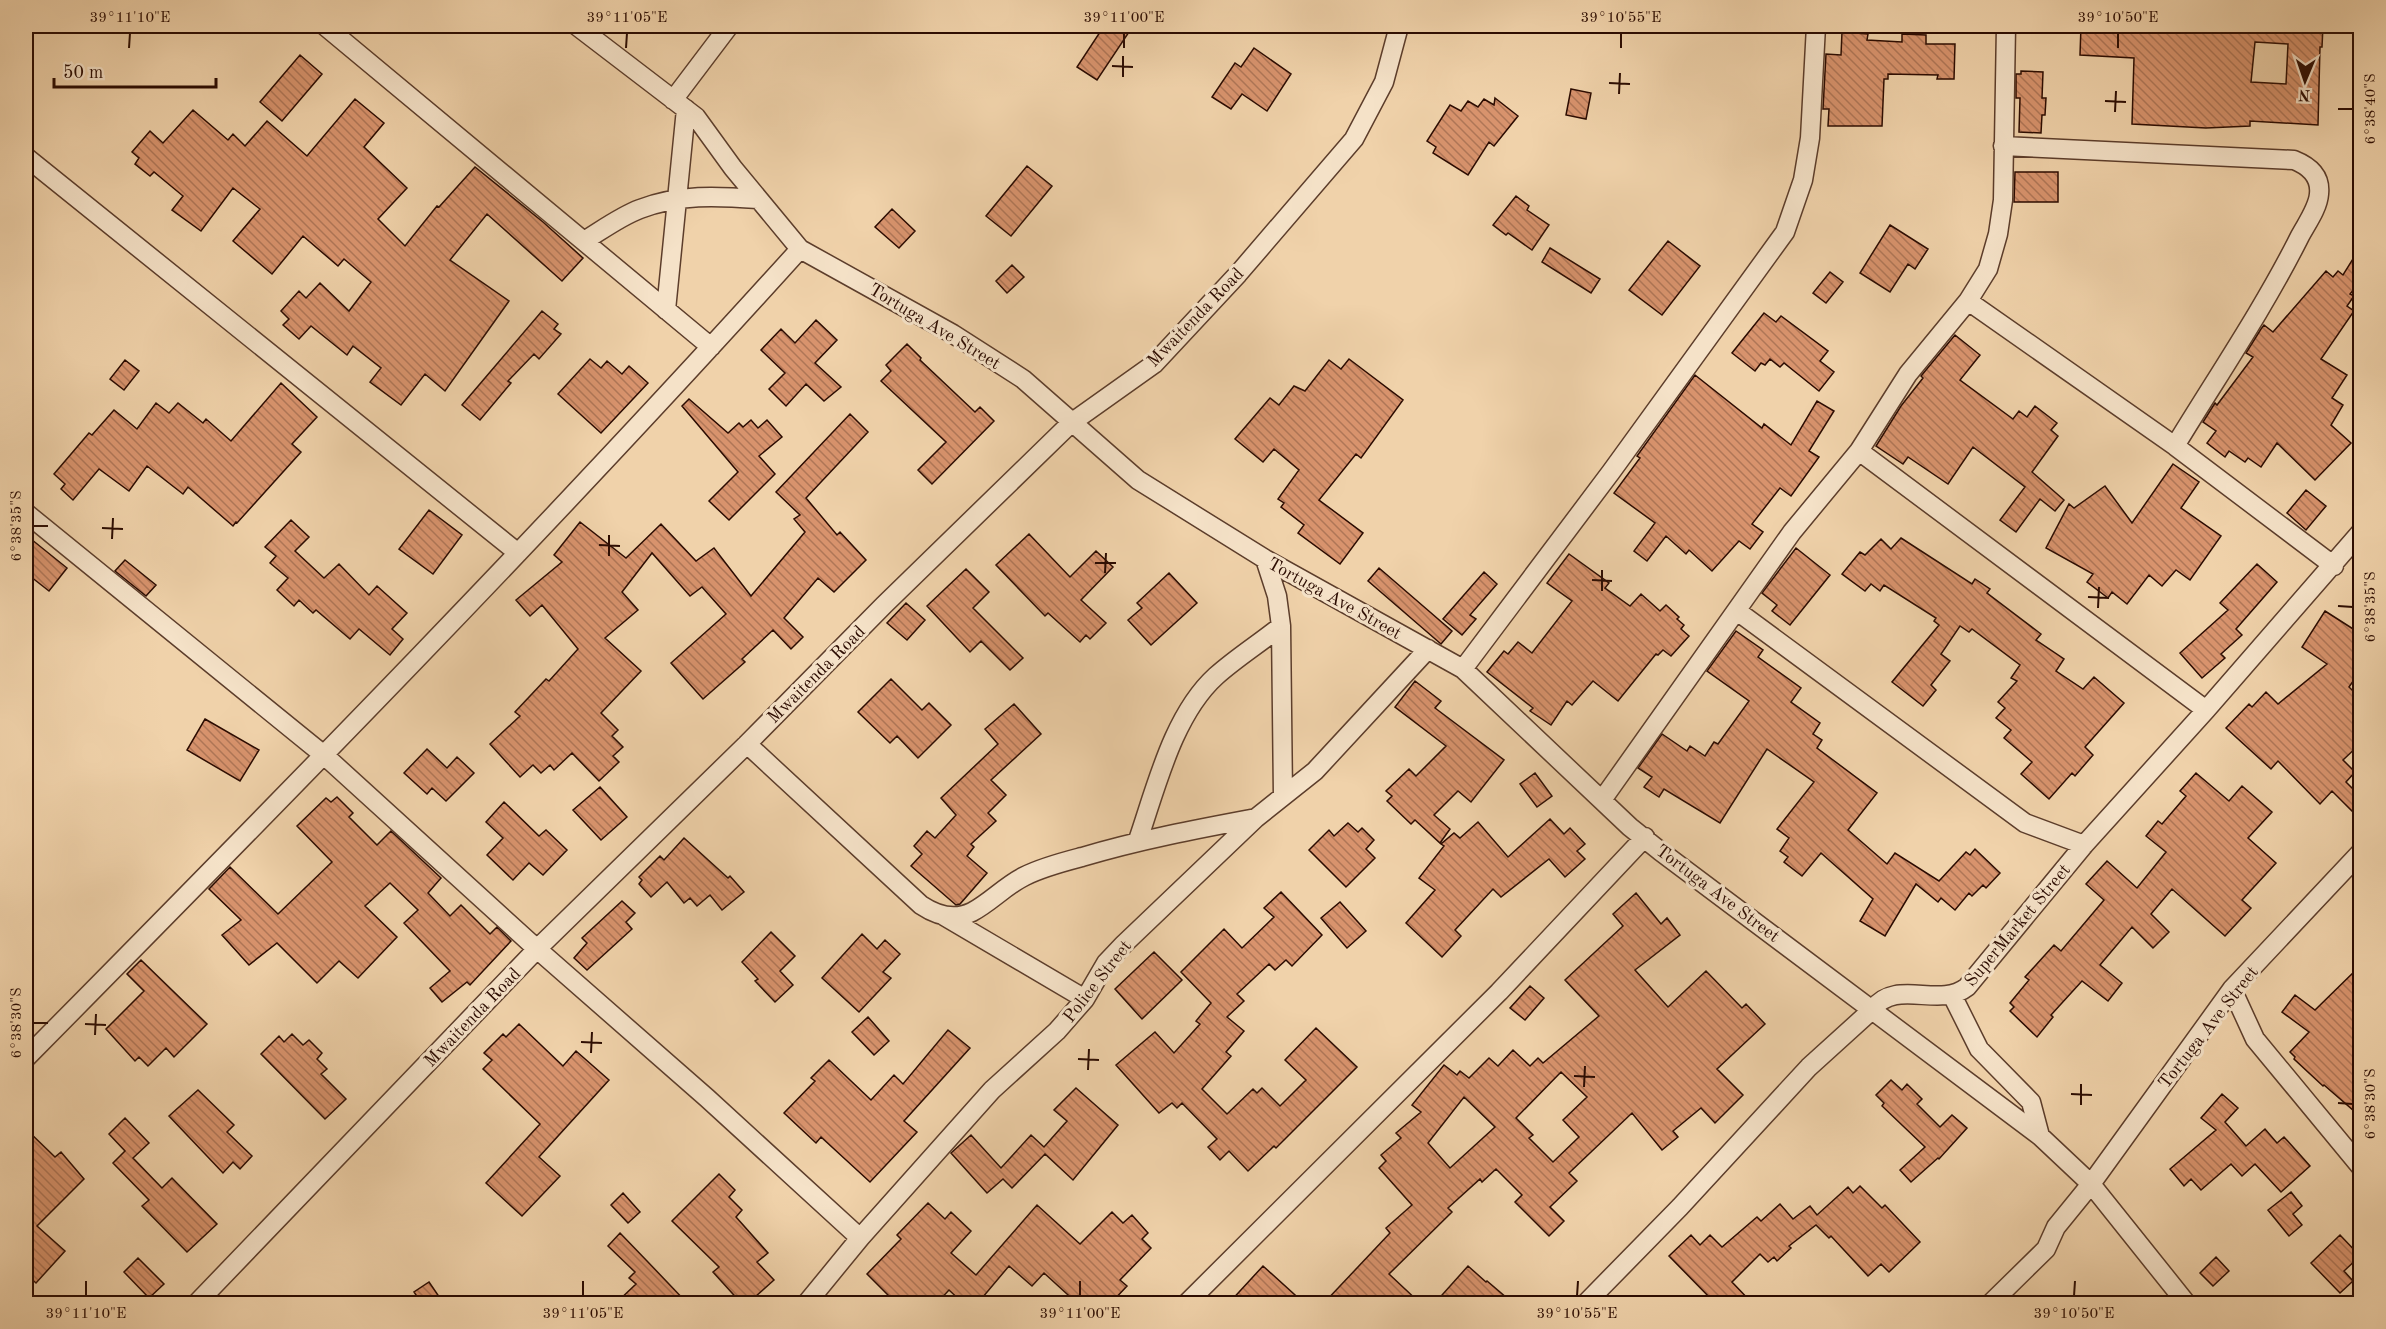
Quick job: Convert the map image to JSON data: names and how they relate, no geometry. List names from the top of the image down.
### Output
{
  "streets": {
    "street": [
      "Mwaitenda Road",
      "Tortuga Ave Street",
      "SuperMarket Street",
      "Police Street"
    ]
  },
  "crossings": [
    ["Mwaitenda Road", "Tortuga Ave Street"],
    ["Tortuga Ave Street", "SuperMarket Street"],
    ["Tortuga Ave Street", "Police Street"]
  ],
  "scale_bar": "50 m",
  "north": "bottom",
  "coordinates": [
    "39°11'10\"E",
    "39°11'05\"E",
    "39°11'00\"E",
    "39°10'55\"E",
    "39°10'50\"E",
    "6°38'40\"S",
    "6°38'35\"S",
    "6°38'30\"S"
  ]
}
